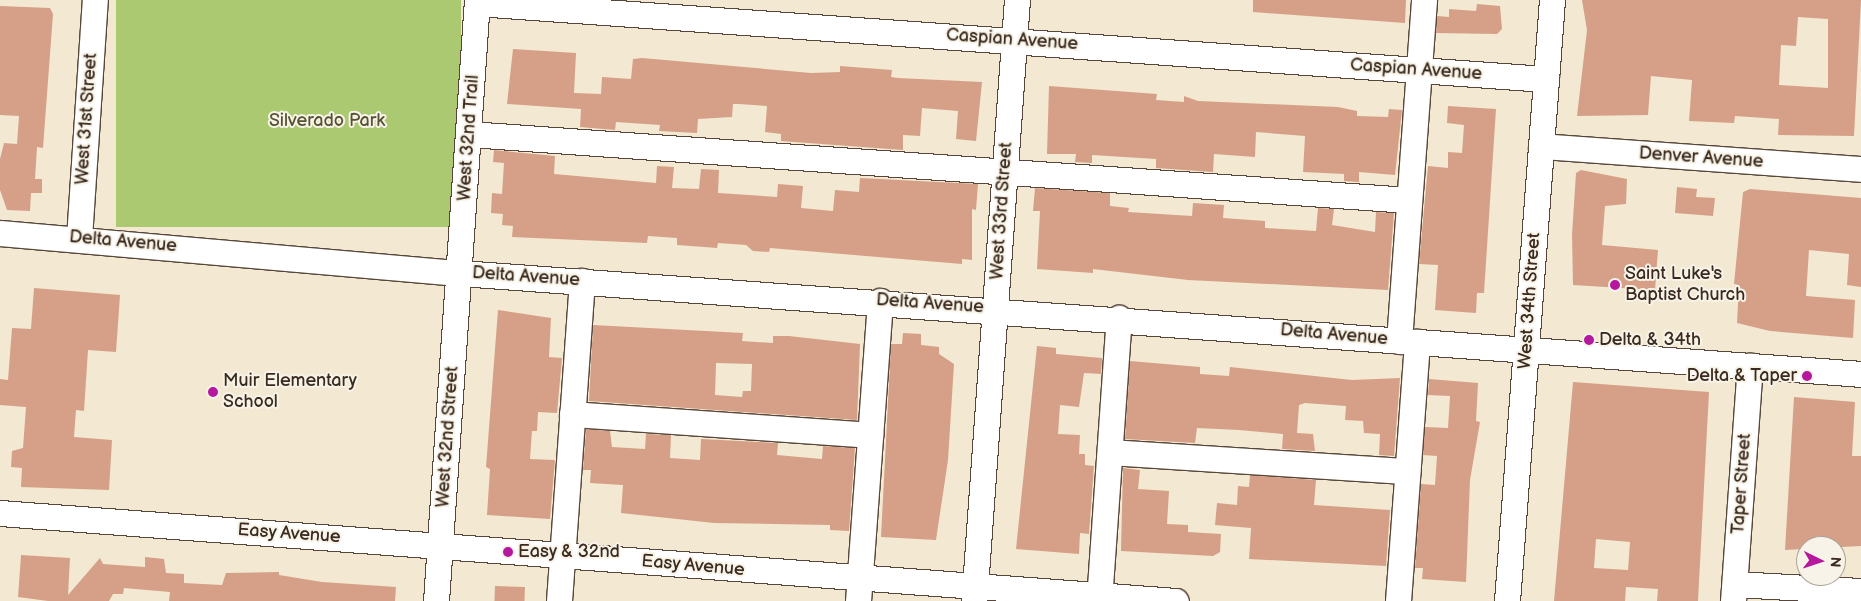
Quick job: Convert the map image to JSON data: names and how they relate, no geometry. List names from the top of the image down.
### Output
{
  "streets": {
    "street": [
      "Caspian Avenue",
      "West 31st Street",
      "West 32nd Trail",
      "Denver Avenue",
      "West 33rd Street",
      "Delta Avenue",
      "West 34th Street",
      "West 32nd Street",
      "Taper Street",
      "Easy Avenue"
    ]
  },
  "crossings": [
    ["Caspian Avenue", "West 32nd Trail"],
    ["Caspian Avenue", "West 33rd Street"],
    ["Caspian Avenue", "West 34th Street"],
    ["West 31st Street", "Delta Avenue"],
    ["West 32nd Trail", "Delta Avenue"],
    ["West 32nd Trail", "West 32nd Street"],
    ["Denver Avenue", "West 34th Street"],
    ["West 33rd Street", "Delta Avenue"],
    ["West 33rd Street", "Easy Avenue"],
    ["Delta Avenue", "West 34th Street"],
    ["Delta Avenue", "West 32nd Street"],
    ["Delta Avenue", "Taper Street"],
    ["West 32nd Street", "Easy Avenue"]
  ],
  "parks": ["Silverado Park"],
  "places": [
    "Saint Luke's Baptist Church",
    "Delta & 34th",
    "Delta & Taper",
    "Muir Elementary School",
    "Easy & 32nd"
  ],
  "north": "right"
}
